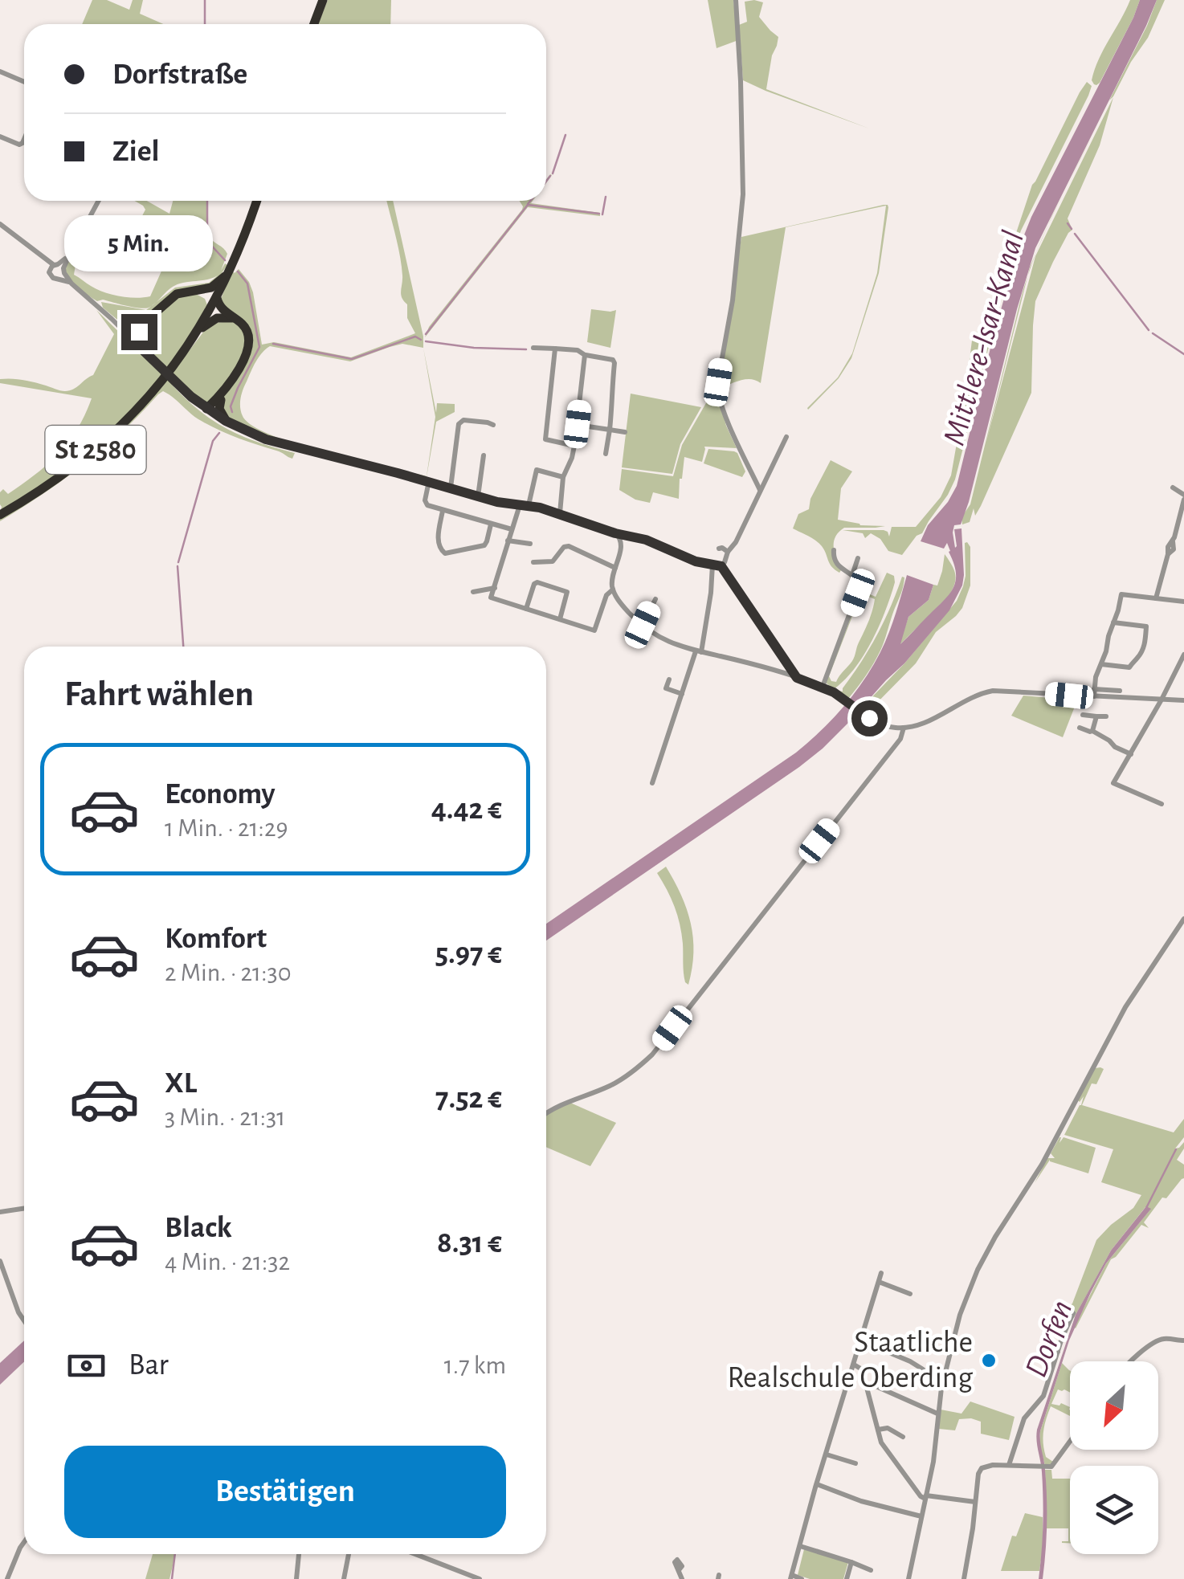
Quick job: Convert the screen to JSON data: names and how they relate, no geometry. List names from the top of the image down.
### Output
{
  "streets": {
    "highway": ["St 2580"]
  },
  "water": ["Mittlere-Isar-Kanal", "Dorfen"],
  "places": ["Staatliche Realschule Oberding"],
  "north": "bottom left",
  "page": {
    "banner": ["Dorfstraße", "Ziel"],
    "bubble": "5 Min.",
    "heading": "Fahrt wählen",
    "list": [
      {
        "name": "Economy",
        "note": "1 Min. · 21:29",
        "value": "4.42 €"
      },
      {
        "name": "Komfort",
        "note": "2 Min. · 21:30",
        "value": "5.97 €"
      },
      {
        "name": "XL",
        "note": "3 Min. · 21:31",
        "value": "7.52 €"
      },
      {
        "name": "Black",
        "note": "4 Min. · 21:32",
        "value": "8.31 €"
      }
    ],
    "pay": ["Bar", "1.7 km"],
    "buttons": "Bestätigen"
  }
}
